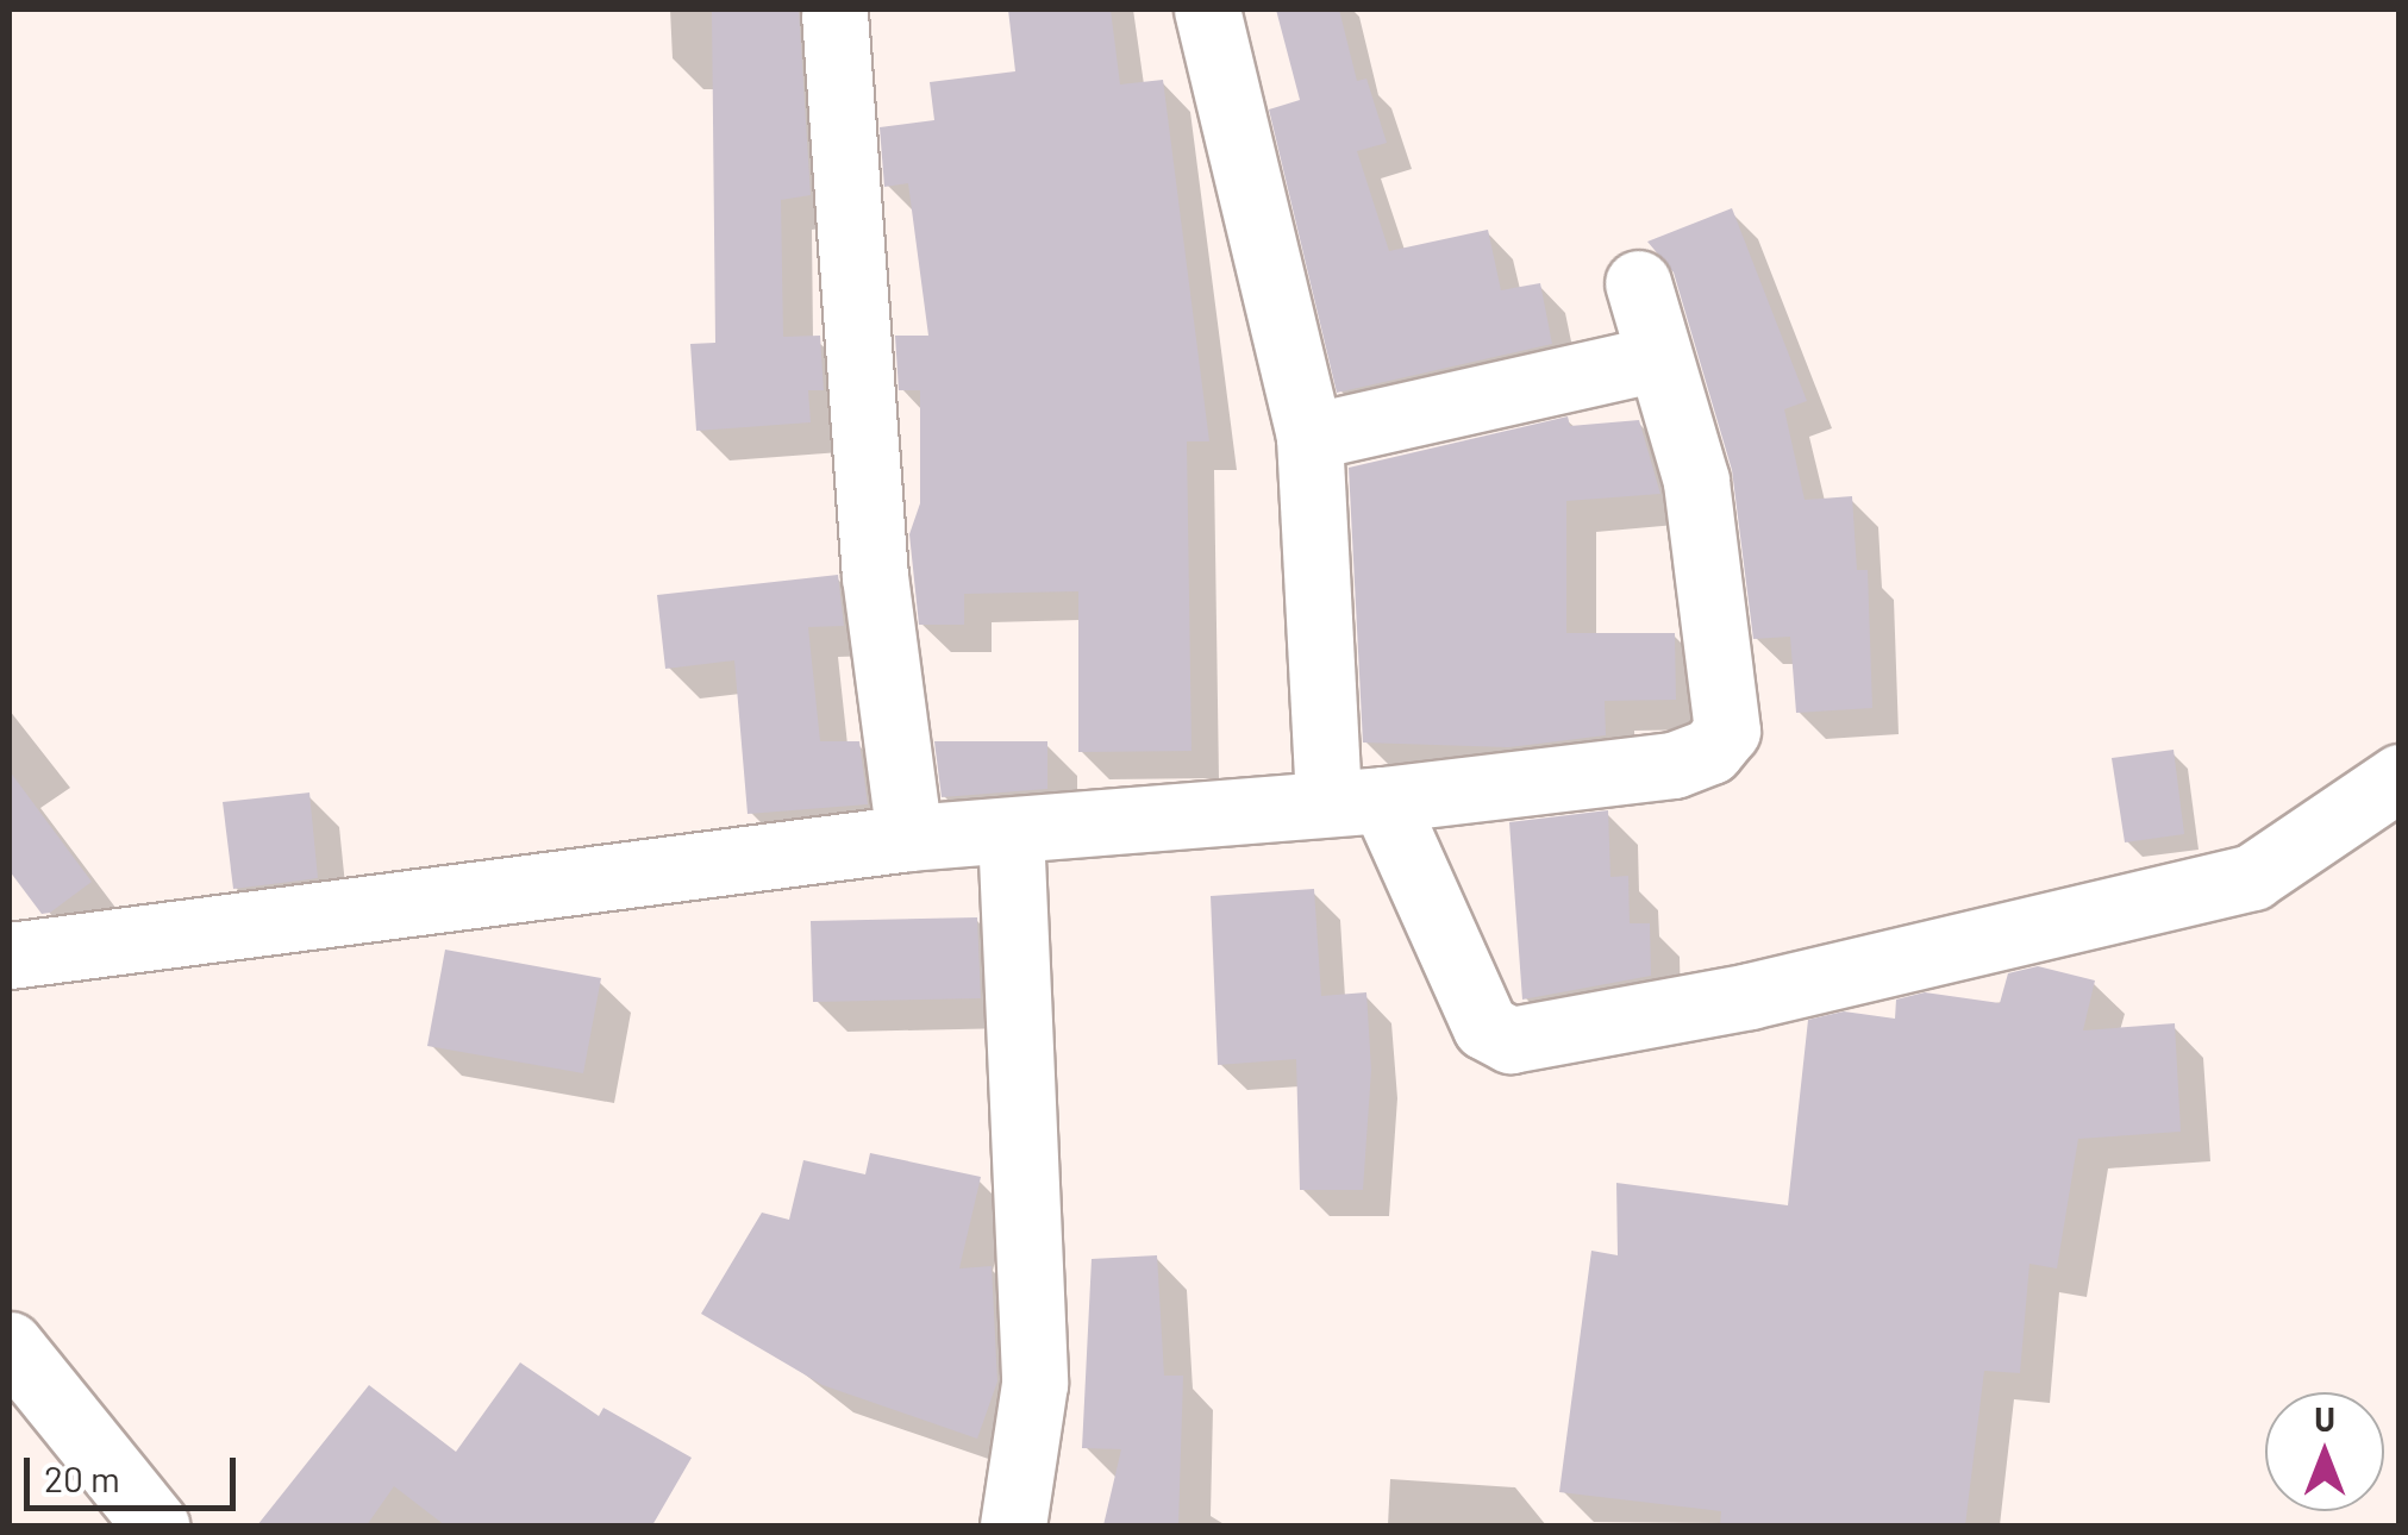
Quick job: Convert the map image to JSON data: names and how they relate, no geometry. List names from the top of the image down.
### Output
{
  "scale_bar": "20 m",
  "north": "top"
}
